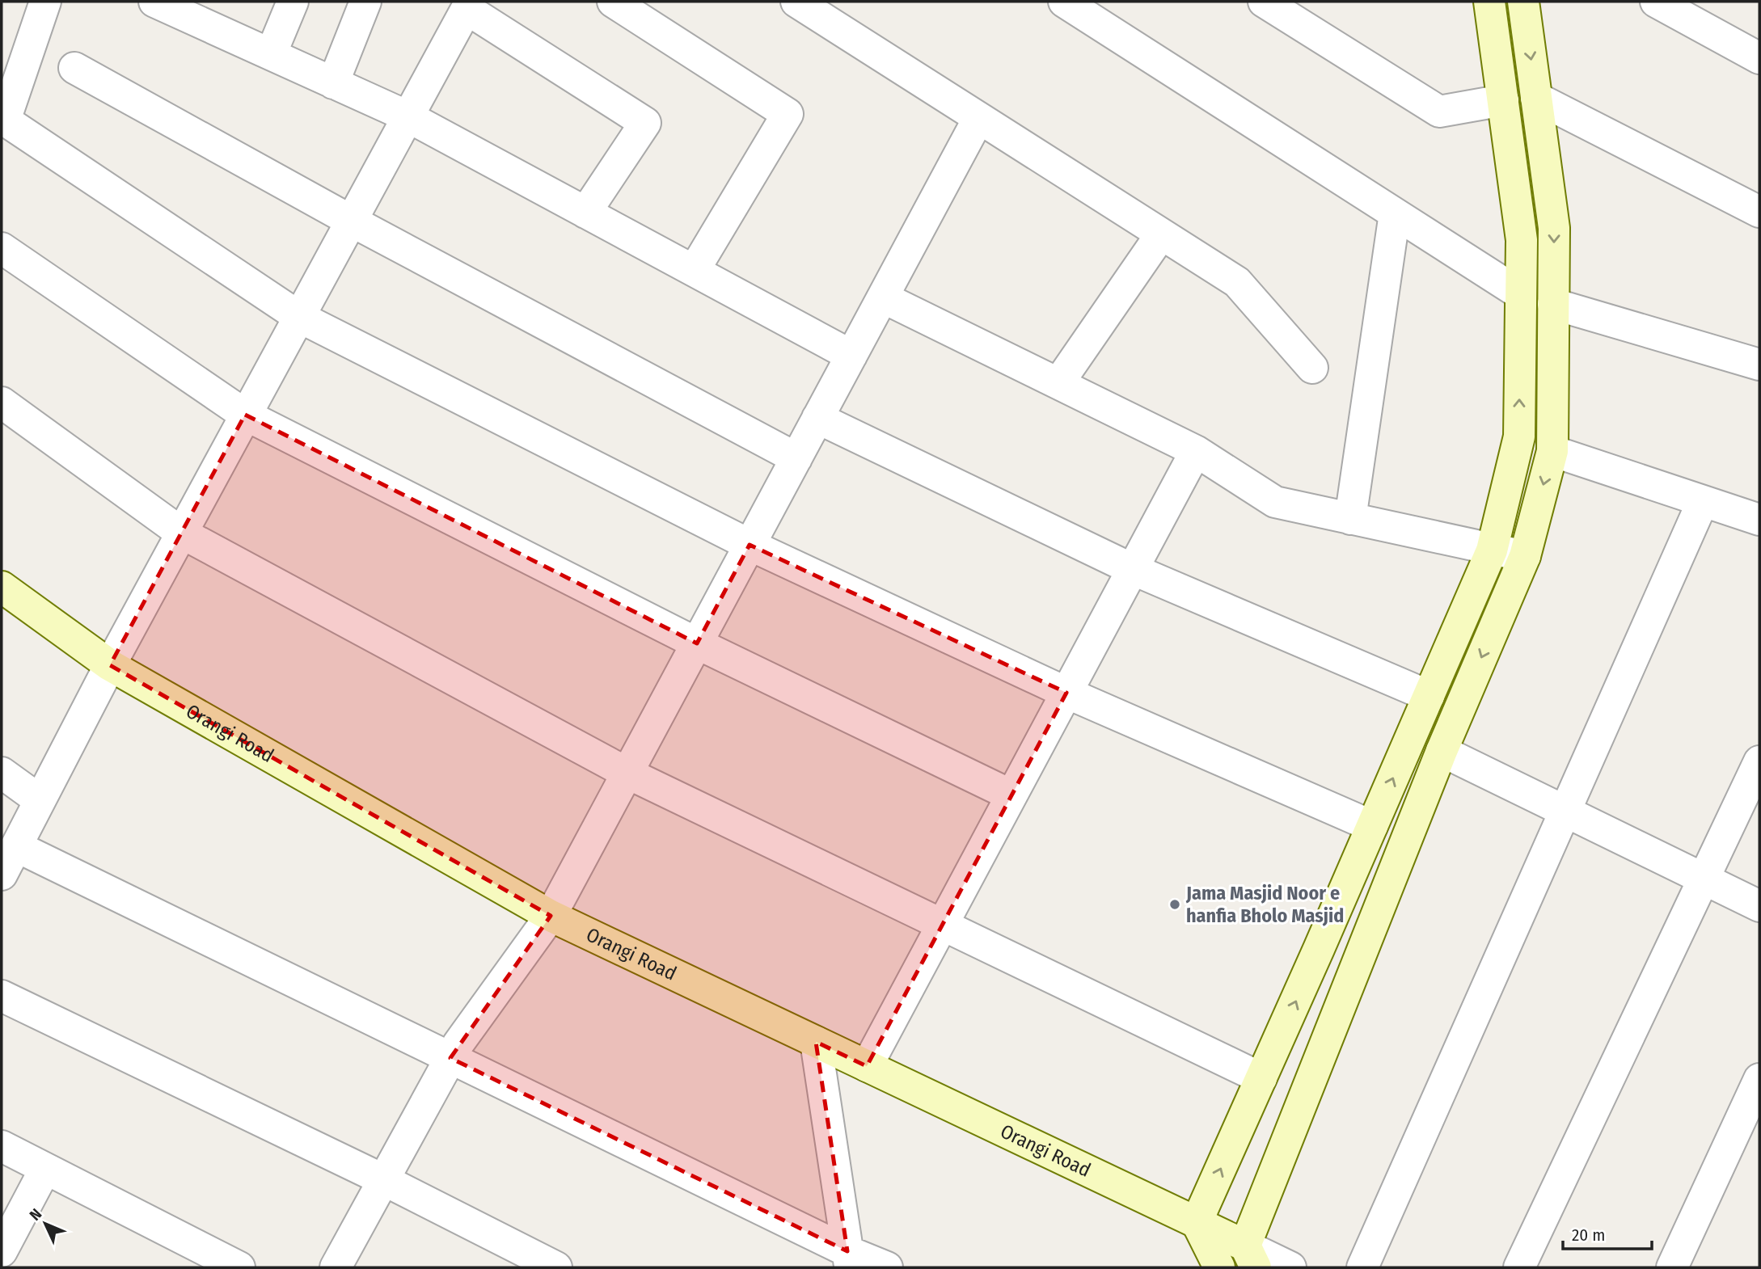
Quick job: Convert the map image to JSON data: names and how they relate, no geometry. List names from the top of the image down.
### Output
{
  "streets": {
    "main road": ["Orangi Road"]
  },
  "places": ["Jama Masjid Noor e hanfia Bholo Masjid"],
  "scale_bar": "20 m",
  "north": "top left"
}
